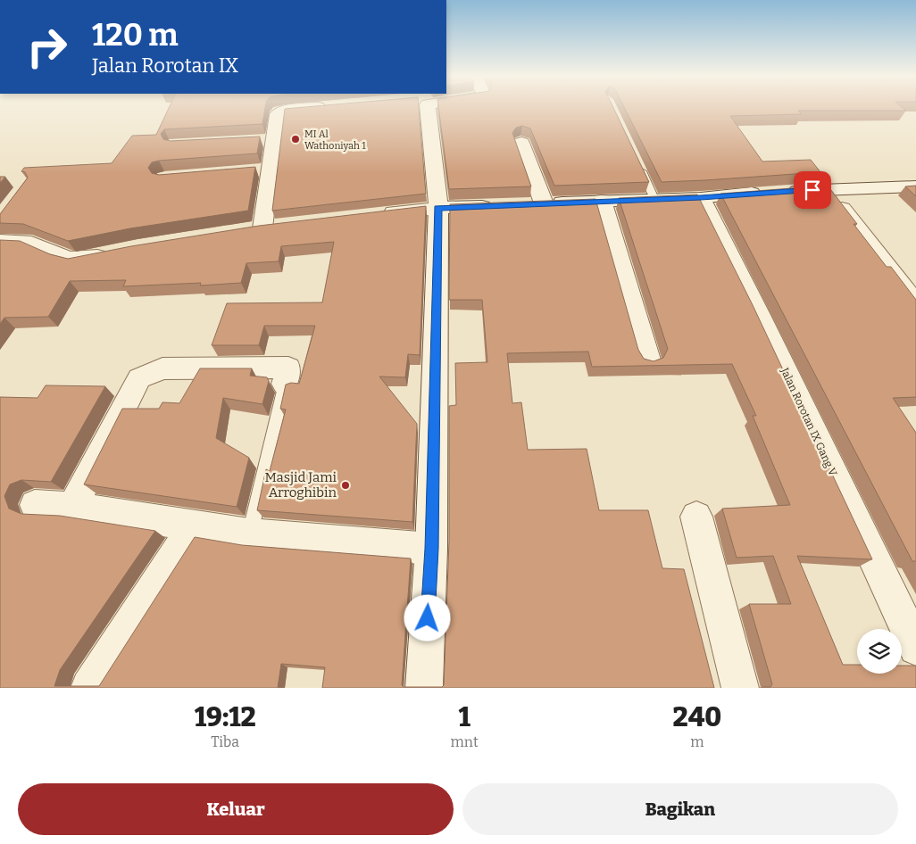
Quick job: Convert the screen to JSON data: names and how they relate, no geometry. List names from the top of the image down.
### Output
{
  "streets": {
    "street": ["Jalan Rorotan IX Gang V"]
  },
  "places": ["MI Al Wathoniyah 1", "Masjid Jami Arroghibin"],
  "page": {
    "turn": ["120 m", "Jalan Rorotan IX"],
    "eta": [
      "19:12",
      "Tiba",
      "1",
      "mnt",
      "240",
      "m"
    ],
    "buttons": ["Keluar", "Bagikan"]
  }
}
